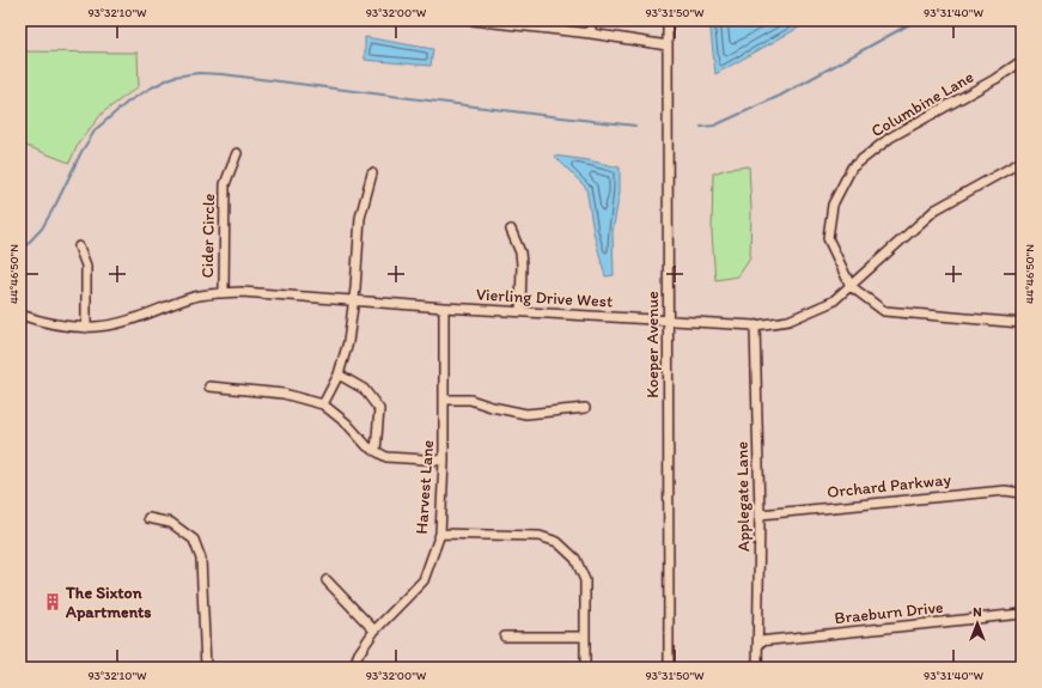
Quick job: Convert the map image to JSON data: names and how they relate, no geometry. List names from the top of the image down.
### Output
{
  "streets": {
    "street": [
      "Columbine Lane",
      "Cider Circle",
      "Vierling Drive West",
      "Koeper Avenue",
      "Orchard Parkway",
      "Harvest Lane",
      "Applegate Lane",
      "Braeburn Drive"
    ]
  },
  "crossings": [
    ["Columbine Lane", "Vierling Drive West"],
    ["Cider Circle", "Vierling Drive West"],
    ["Vierling Drive West", "Koeper Avenue"],
    ["Vierling Drive West", "Harvest Lane"],
    ["Vierling Drive West", "Applegate Lane"],
    ["Orchard Parkway", "Applegate Lane"],
    ["Applegate Lane", "Braeburn Drive"]
  ],
  "places": {
    "building": ["The Sixton Apartments"]
  },
  "north": "top",
  "coordinates": [
    "93°32'10\"W",
    "93°32'00\"W",
    "93°31'50\"W",
    "93°31'40\"W",
    "44°46'50\"N"
  ]
}
